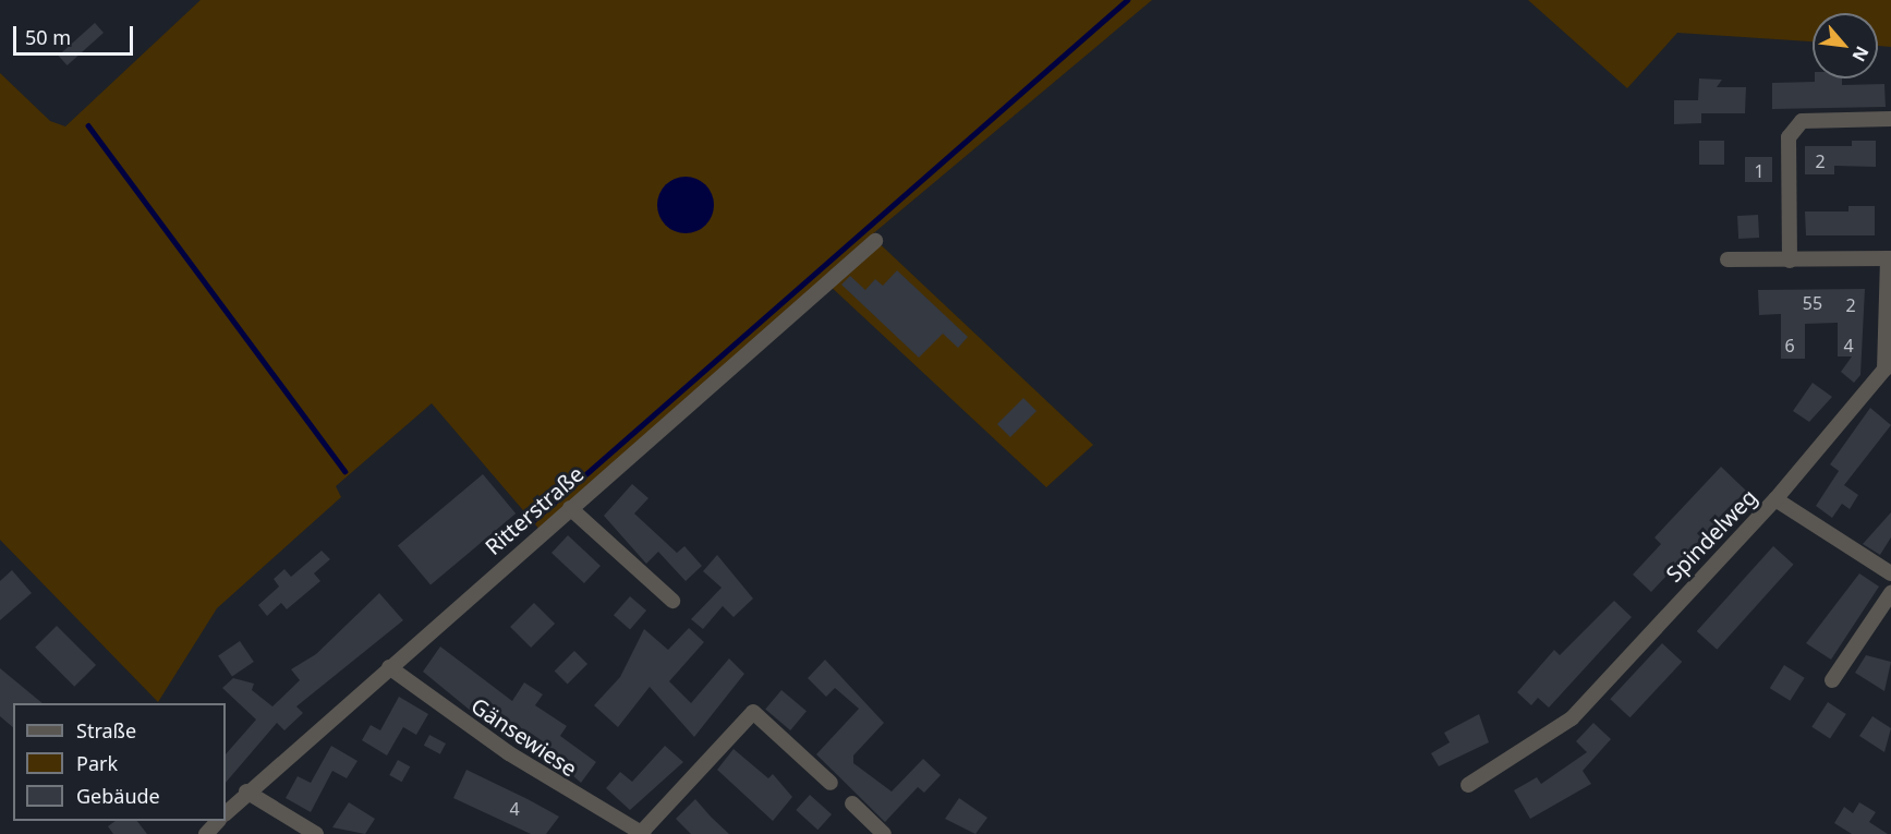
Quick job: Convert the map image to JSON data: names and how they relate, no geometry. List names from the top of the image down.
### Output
{
  "streets": {
    "street": ["Ritterstraße", "Spindelweg", "Gänsewiese"]
  },
  "crossings": [
    ["Ritterstraße", "Gänsewiese"]
  ],
  "house_numbers": [
    "2",
    "1",
    "55",
    "2",
    "6",
    "4",
    "4"
  ],
  "legend": ["Straße", "Park", "Gebäude"],
  "scale_bar": "50 m",
  "north": "bottom right"
}
